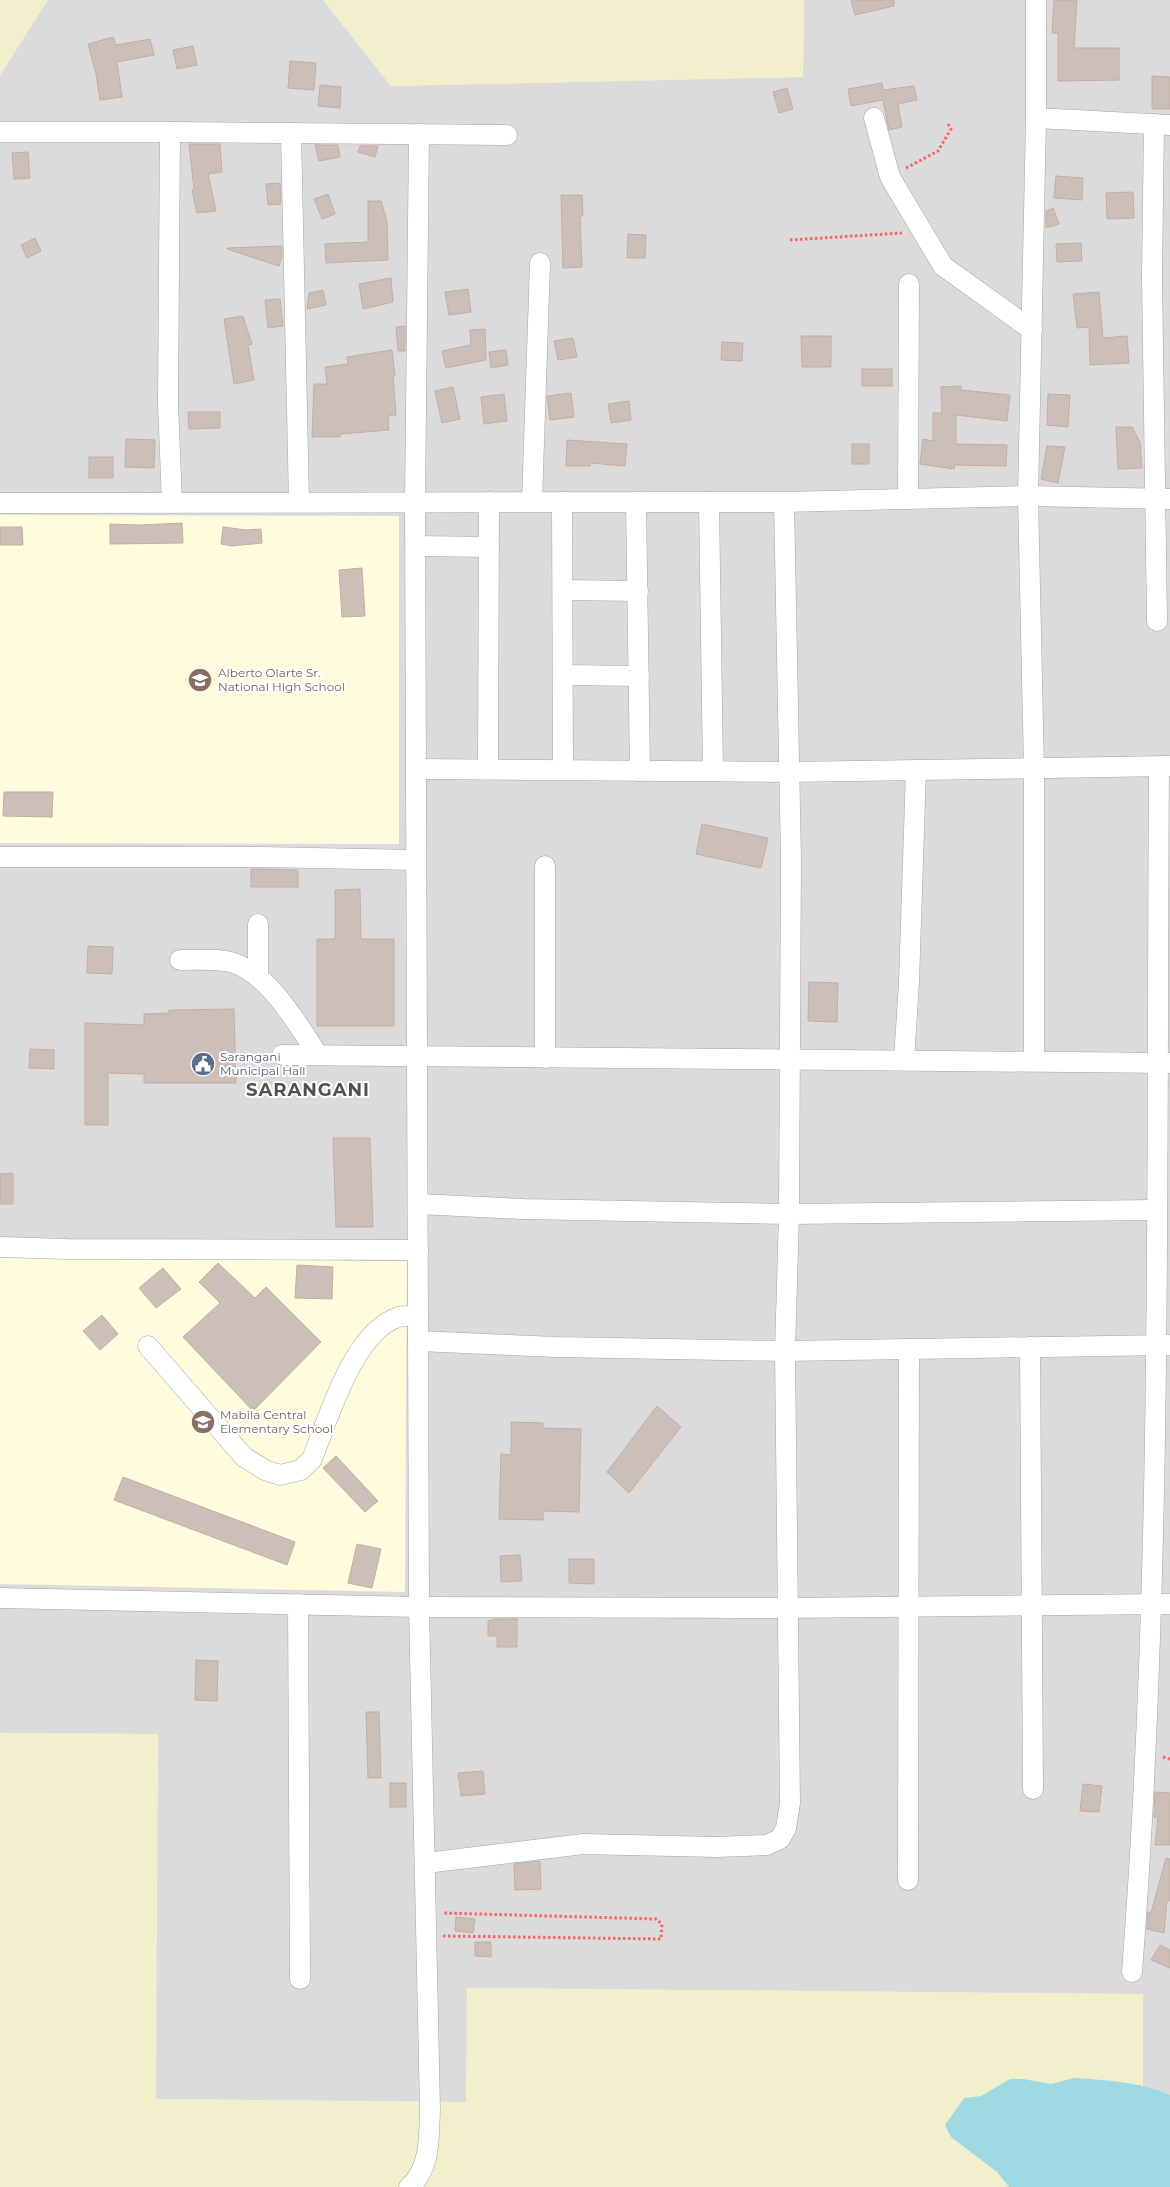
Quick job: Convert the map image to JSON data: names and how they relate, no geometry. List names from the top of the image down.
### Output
{
  "districts": ["SARANGANI"],
  "places": {
    "school or university": ["Alberto Olarte Sr. National High School", "Mabila Central Elementary School"],
    "public building": ["Sarangani Municipal Hall"]
  }
}
